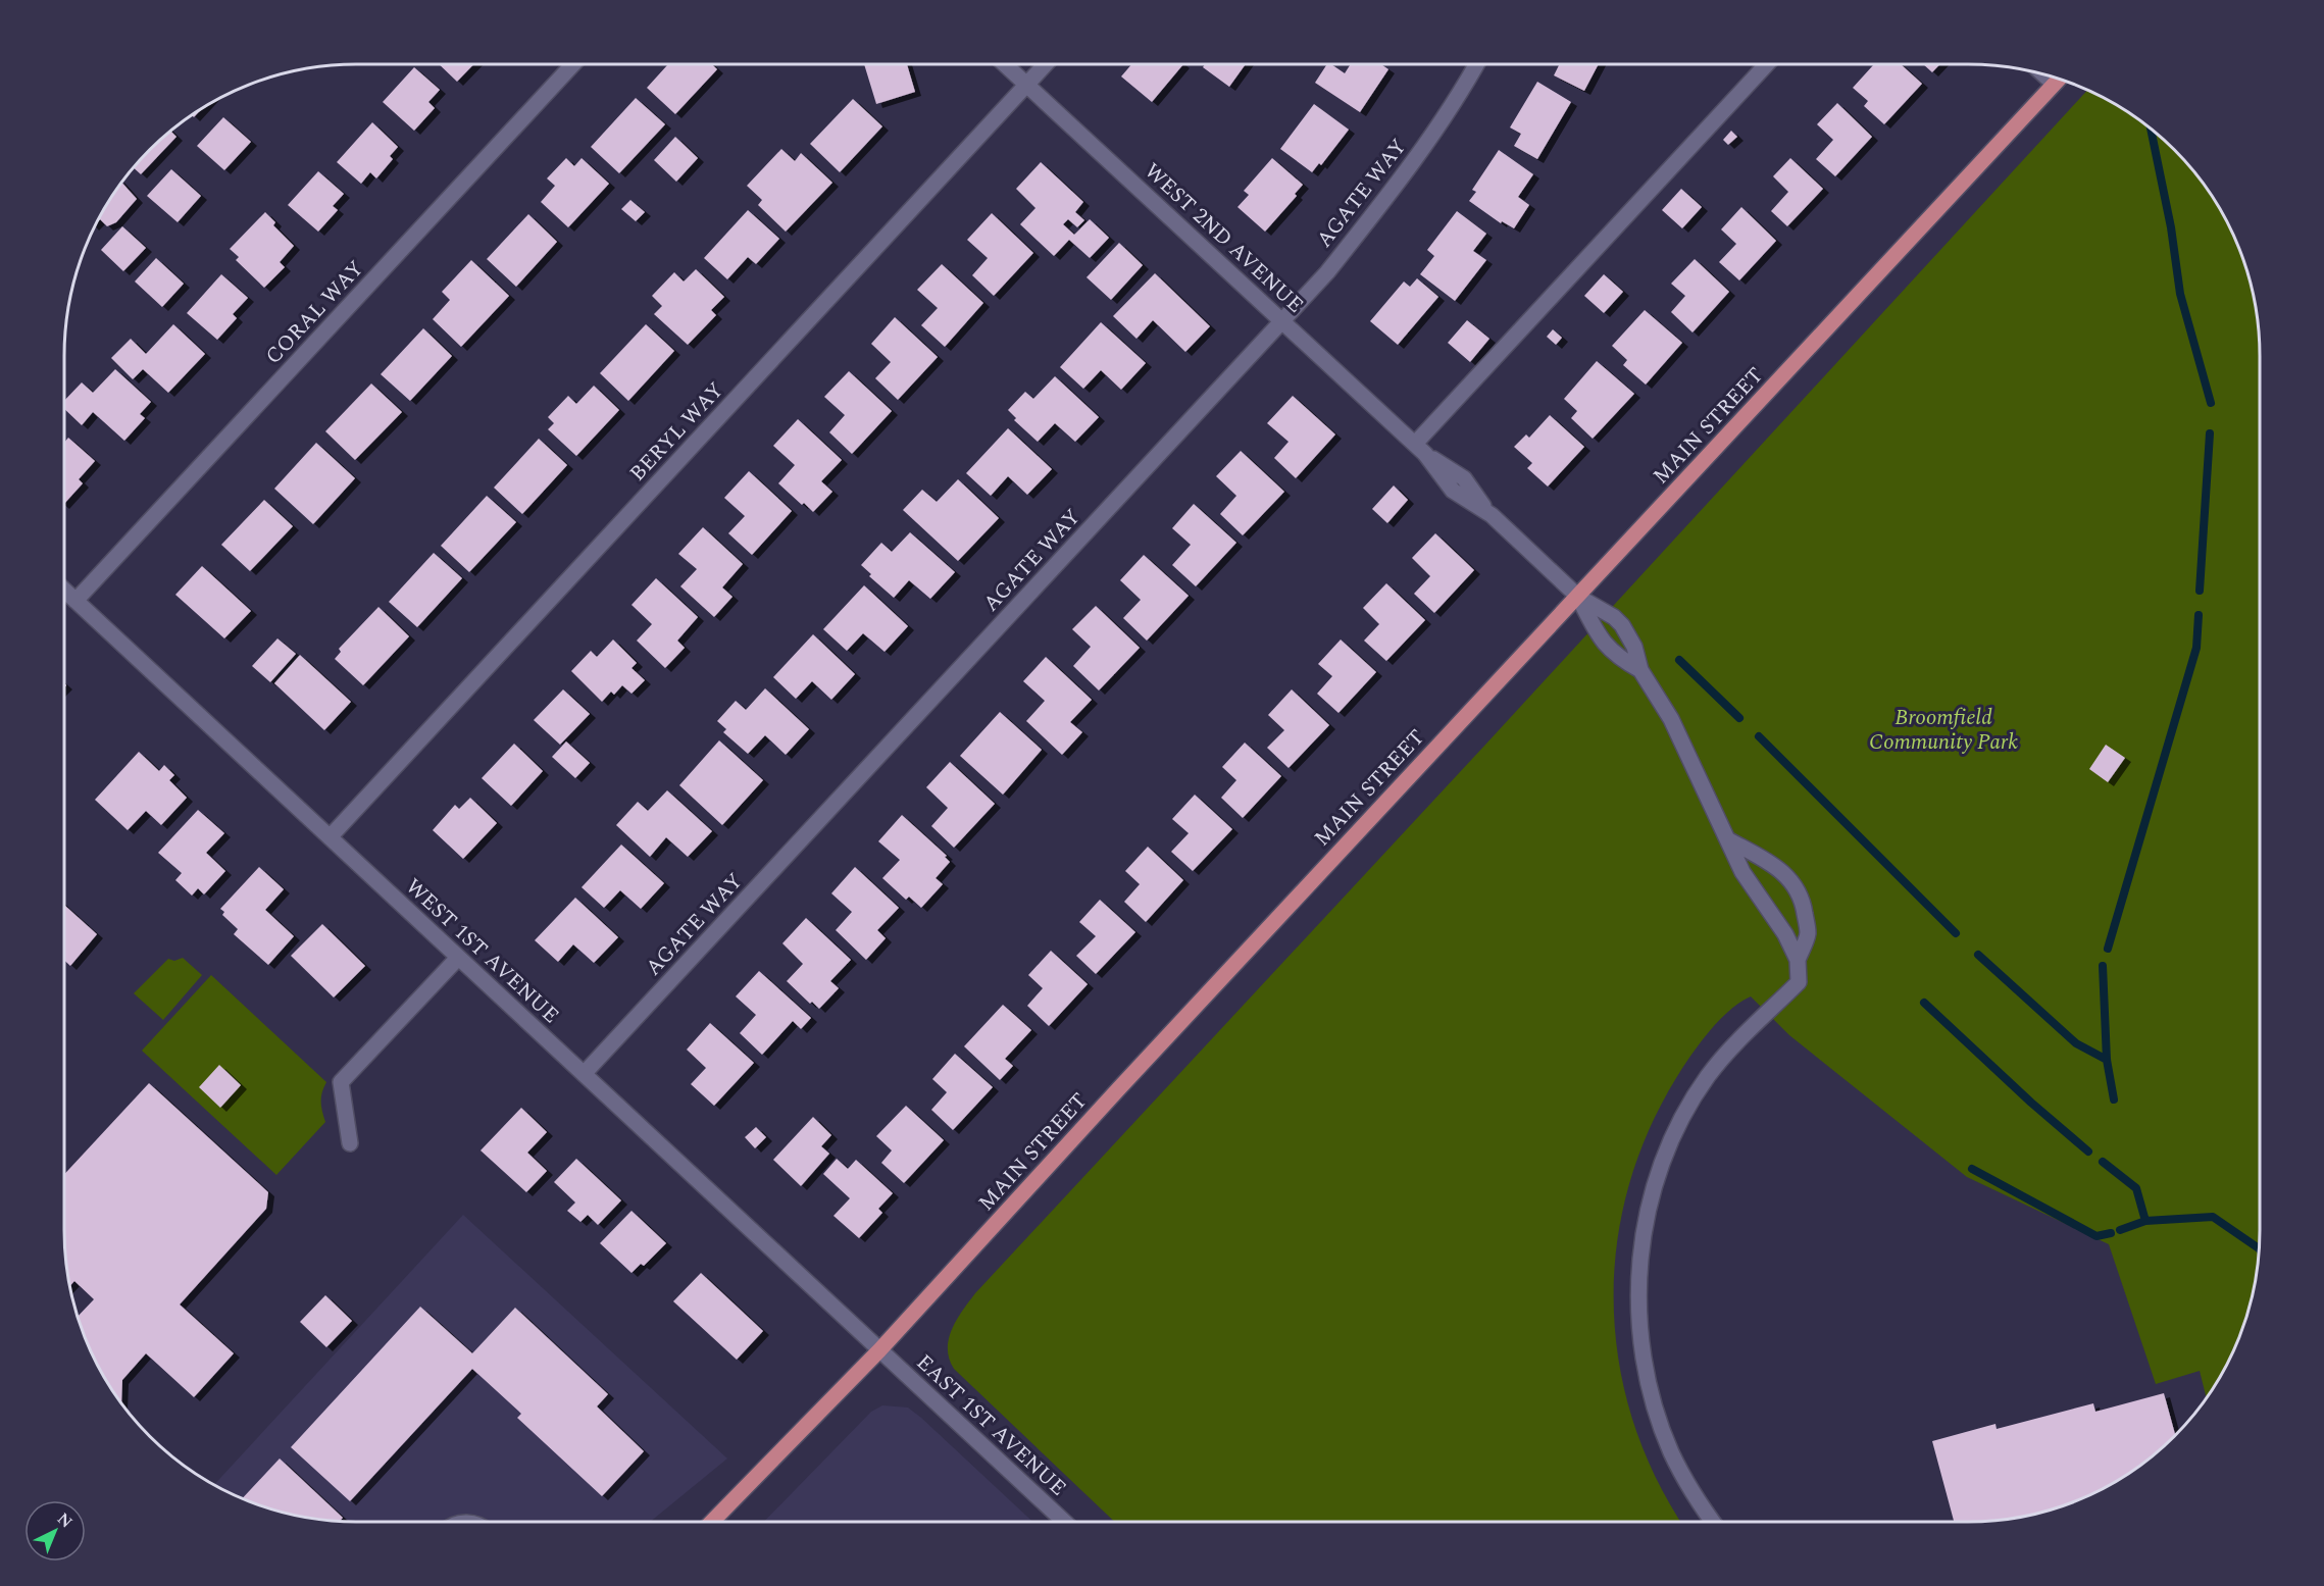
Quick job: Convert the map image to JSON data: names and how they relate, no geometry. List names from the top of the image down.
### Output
{
  "streets": {
    "main road": ["MAIN STREET"],
    "street": [
      "AGATE WAY",
      "WEST 2ND AVENUE",
      "CORAL WAY",
      "BERYL WAY",
      "WEST 1ST AVENUE",
      "EAST 1ST AVENUE"
    ]
  },
  "crossings": [
    ["AGATE WAY", "WEST 2ND AVENUE"],
    ["AGATE WAY", "WEST 1ST AVENUE"],
    ["WEST 2ND AVENUE", "MAIN STREET"],
    ["WEST 2ND AVENUE", "BERYL WAY"],
    ["CORAL WAY", "WEST 1ST AVENUE"],
    ["MAIN STREET", "WEST 1ST AVENUE"],
    ["MAIN STREET", "EAST 1ST AVENUE"],
    ["BERYL WAY", "WEST 1ST AVENUE"],
    ["WEST 1ST AVENUE", "EAST 1ST AVENUE"]
  ],
  "parks": ["Broomfield Community Park"],
  "north": "top right"
}
